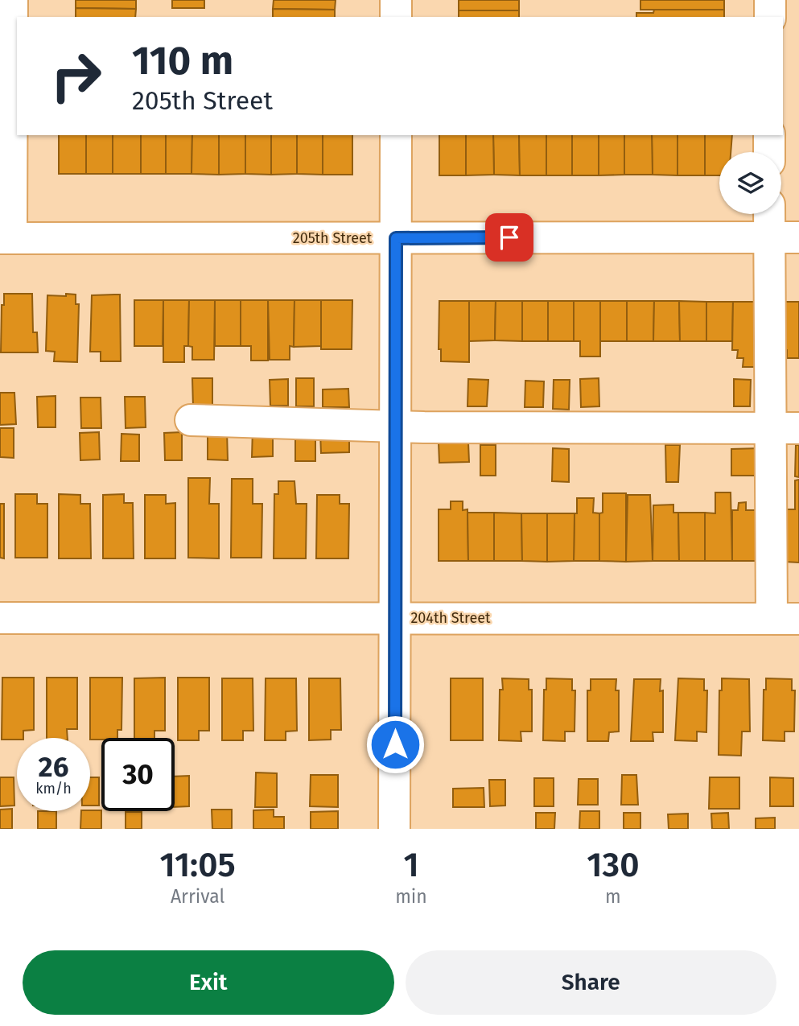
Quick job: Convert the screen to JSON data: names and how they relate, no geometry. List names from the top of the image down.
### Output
{
  "streets": {
    "street": ["205th Street", "204th Street"]
  },
  "page": {
    "turn": ["110 m", "205th Street"],
    "speed": "26 km/h",
    "limit": "30",
    "eta": [
      "11:05",
      "Arrival",
      "1",
      "min",
      "130",
      "m"
    ],
    "buttons": ["Exit", "Share"]
  }
}
